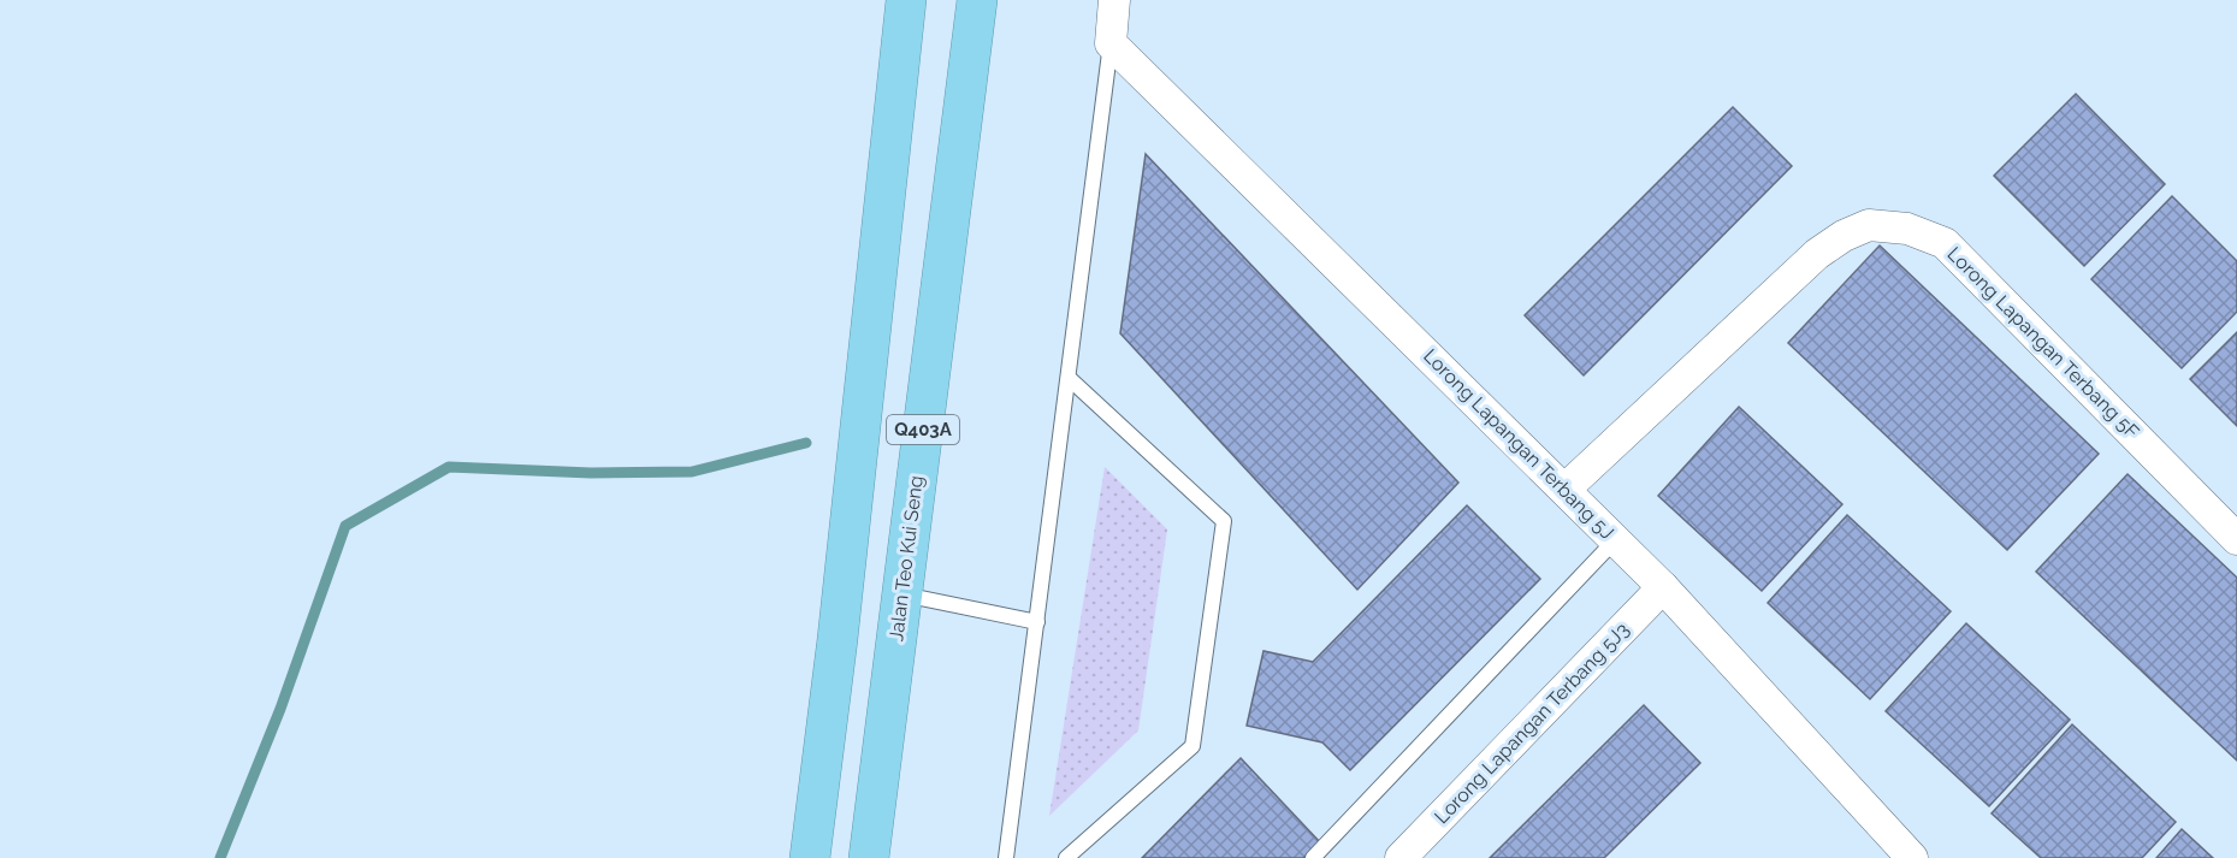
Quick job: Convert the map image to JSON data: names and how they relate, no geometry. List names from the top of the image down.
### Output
{
  "streets": {
    "highway": ["Q403A", "Jalan Teo Kui Seng"],
    "street": ["Lorong Lapangan Terbang 5F", "Lorong Lapangan Terbang 5J", "Lorong Lapangan Terbang 5J3"]
  },
  "crossings": [
    ["Lorong Lapangan Terbang 5F", "Lorong Lapangan Terbang 5J"],
    ["Lorong Lapangan Terbang 5J", "Lorong Lapangan Terbang 5J3"]
  ]
}
